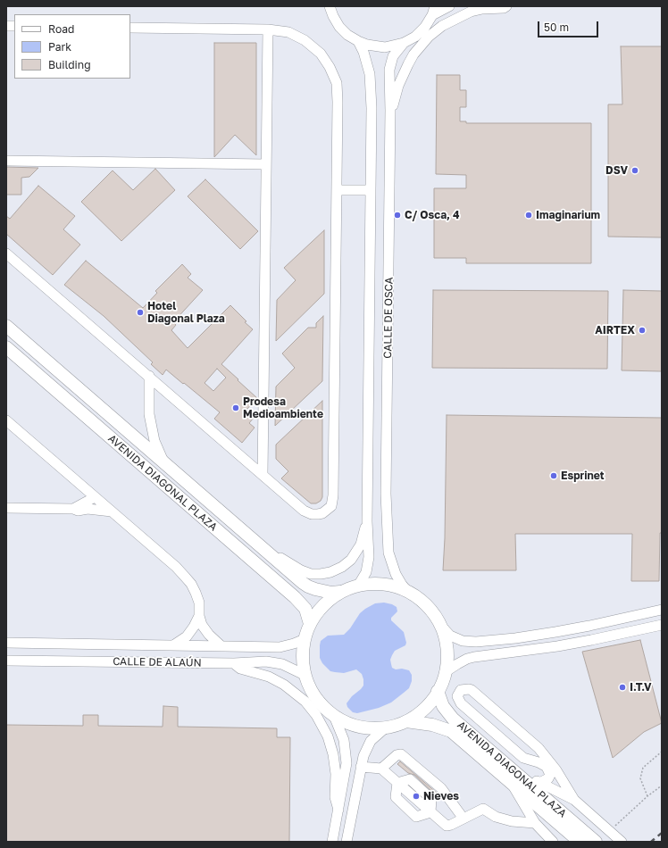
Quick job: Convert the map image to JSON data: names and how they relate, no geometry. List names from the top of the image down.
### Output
{
  "streets": {
    "main road": ["AVENIDA DIAGONAL PLAZA"],
    "street": ["CALLE DE OSCA", "CALLE DE ALAÚN"]
  },
  "places": [
    "DSV",
    "C/ Osca, 4",
    "Imaginarium",
    "Hotel Diagonal Plaza",
    "AIRTEX",
    "Prodesa Medioambiente",
    "Esprinet",
    "I.T.V",
    "Nieves"
  ],
  "legend": ["Road", "Park", "Building"],
  "scale_bar": "50 m"
}
